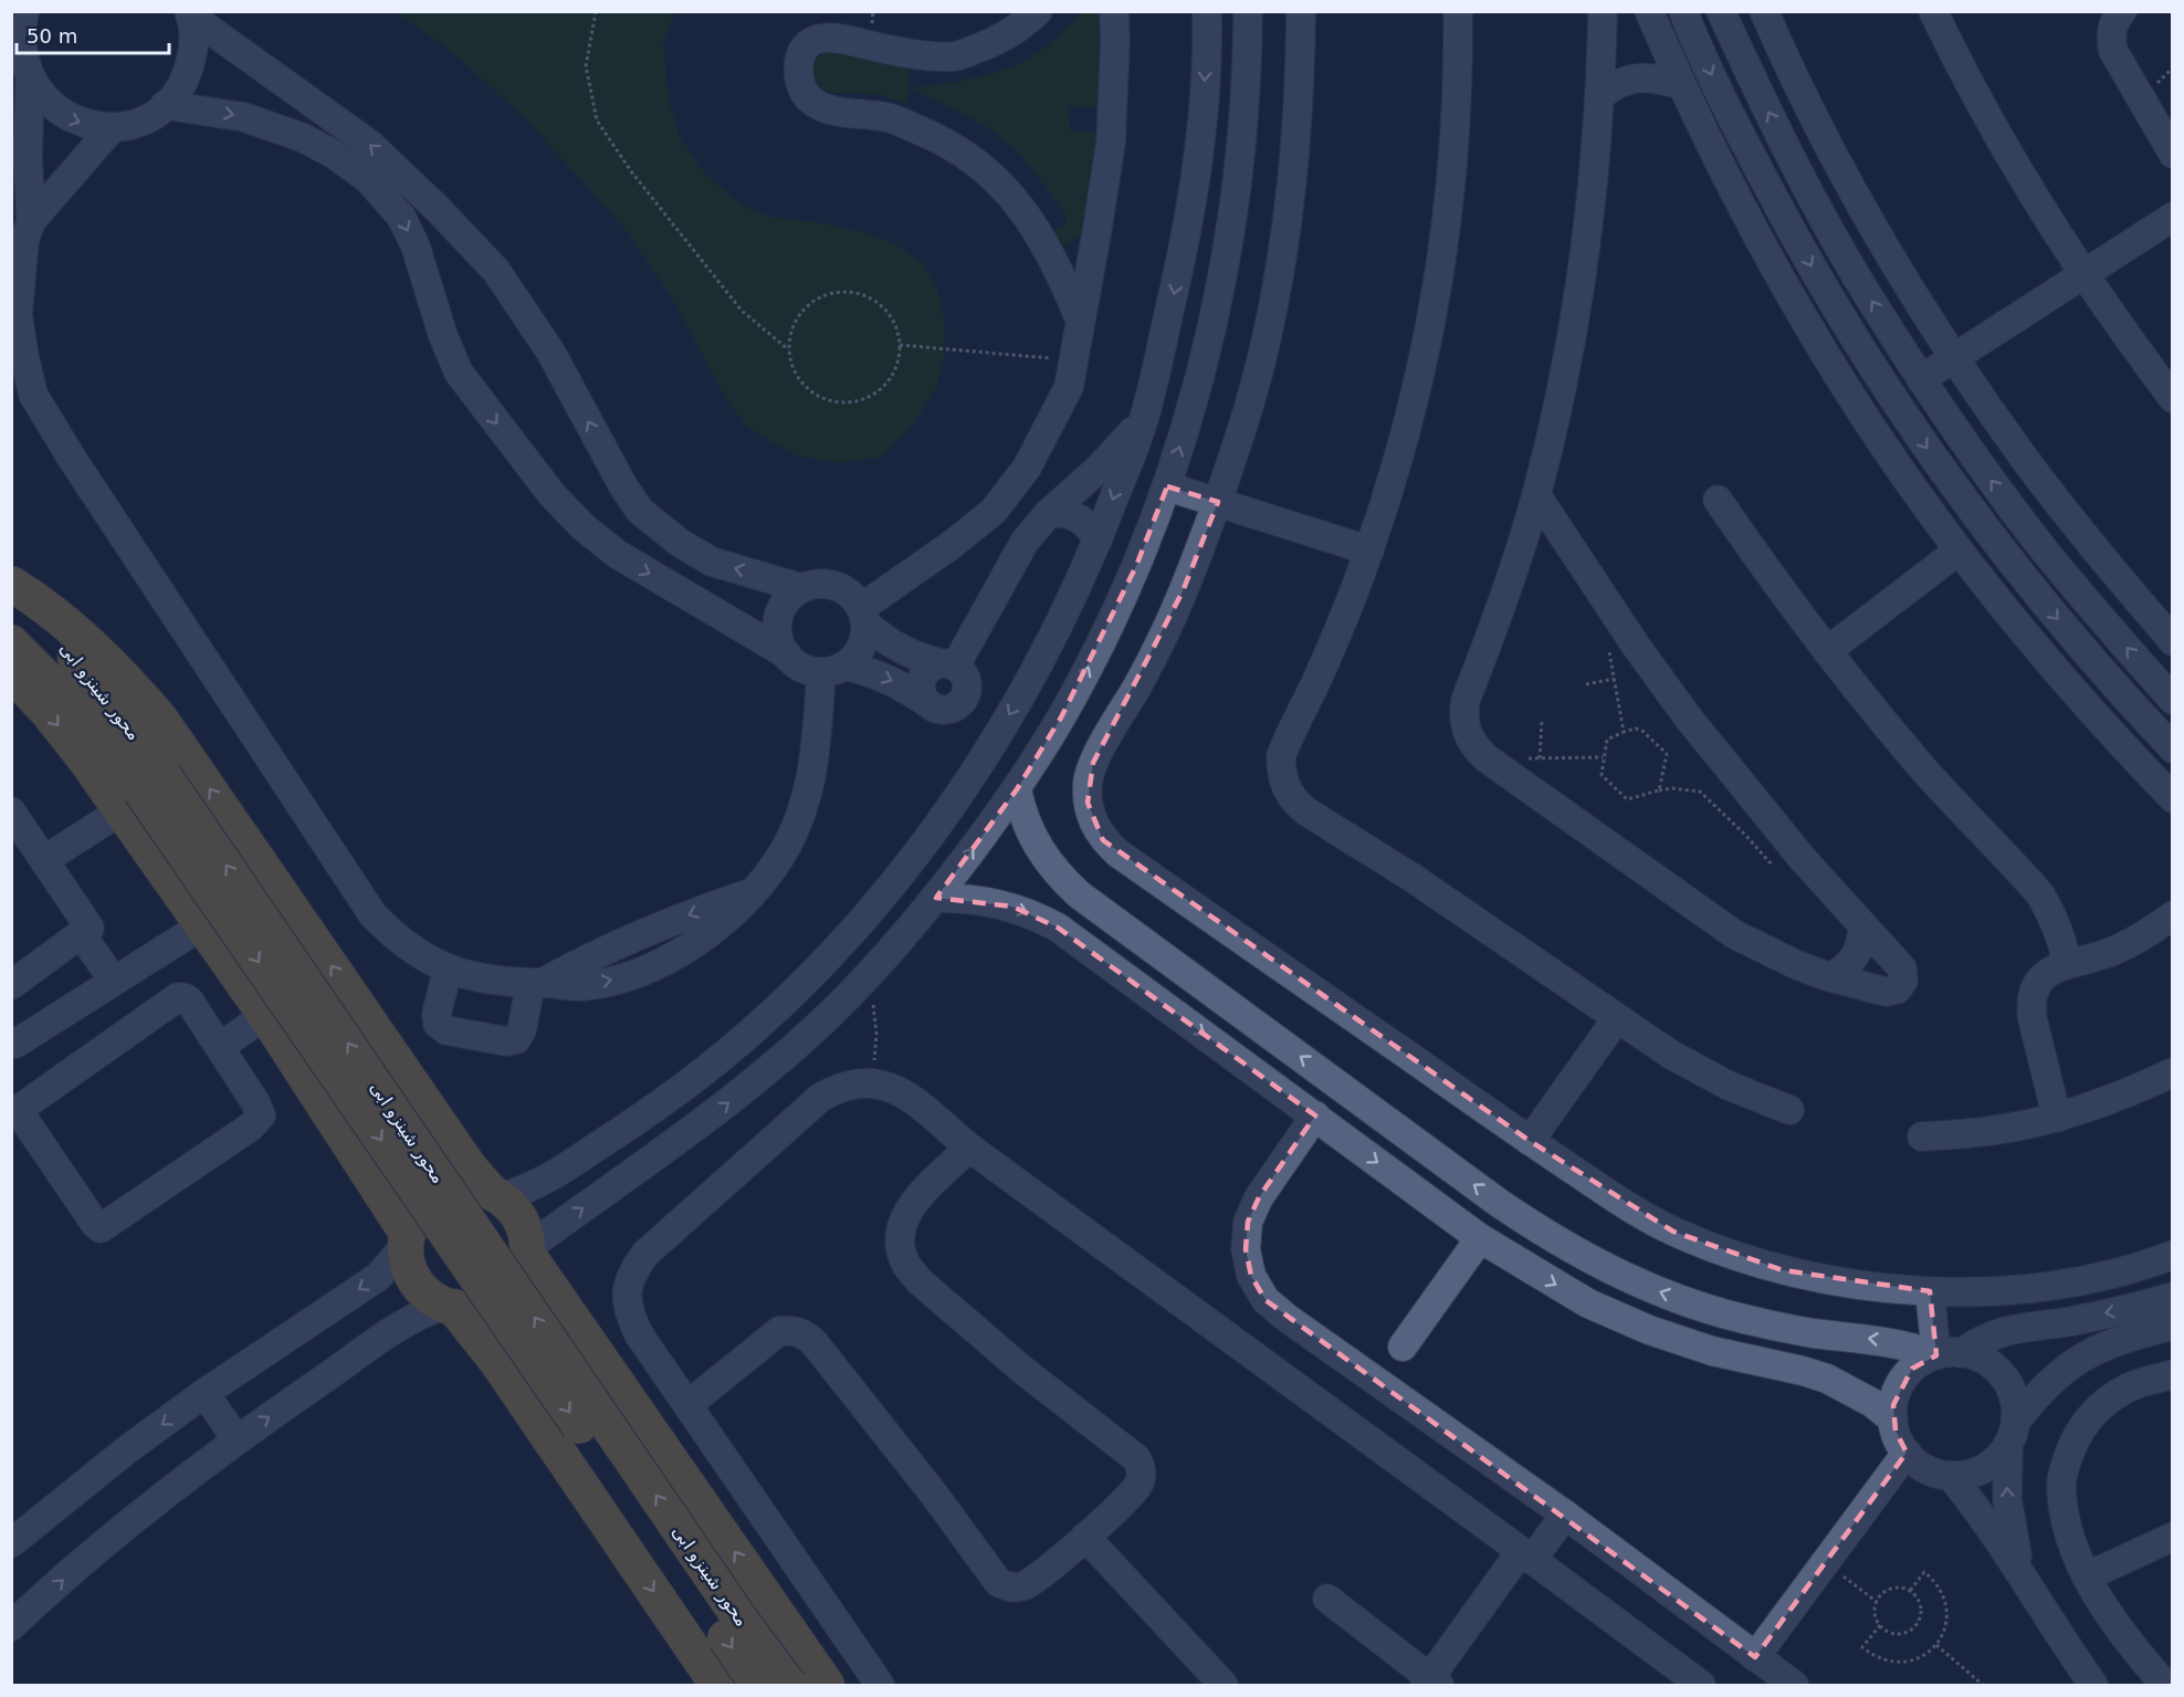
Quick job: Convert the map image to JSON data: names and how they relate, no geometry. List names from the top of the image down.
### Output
{
  "streets": {
    "main road": ["محور شينزو ابى"]
  },
  "scale_bar": "50 m"
}
